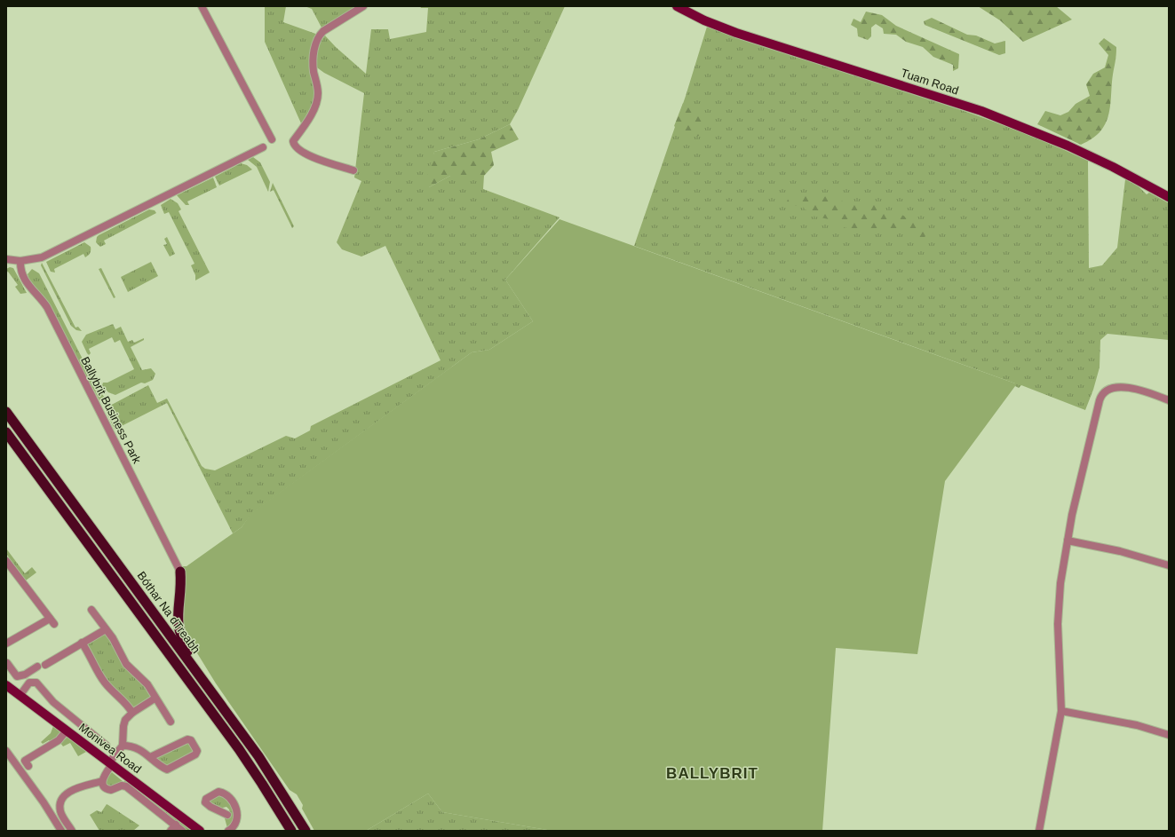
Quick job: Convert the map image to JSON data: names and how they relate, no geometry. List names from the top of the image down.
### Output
{
  "streets": {
    "highway": ["Bóthar Na dTreabh"],
    "main road": ["Tuam Road", "Monivea Road"],
    "street": ["Ballybrit Business Park"]
  },
  "districts": ["BALLYBRIT"]
}
